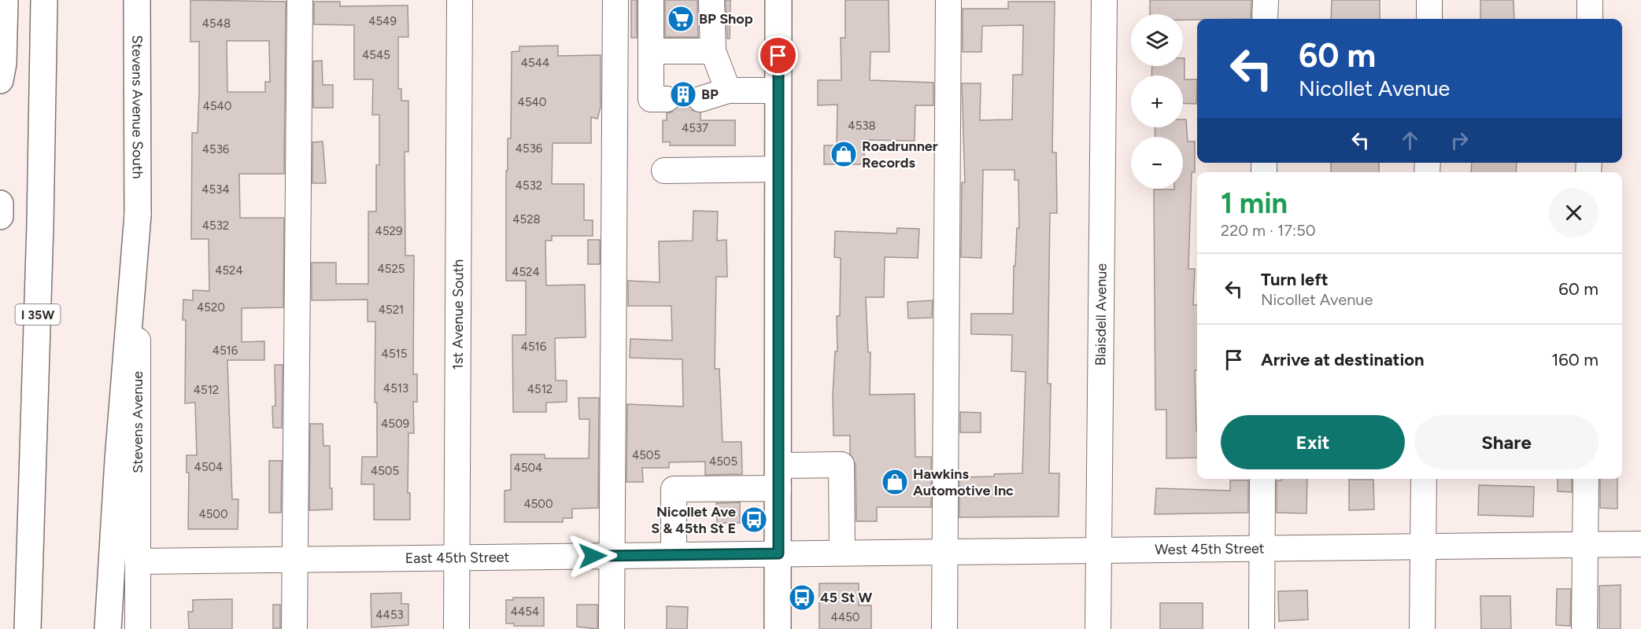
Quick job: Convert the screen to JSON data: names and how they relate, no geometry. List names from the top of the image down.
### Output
{
  "streets": {
    "main road": ["Stevens Avenue South", "I 35W"],
    "street": [
      "1st Avenue South",
      "Blaisdell Avenue",
      "Stevens Avenue",
      "West 45th Street",
      "East 45th Street"
    ]
  },
  "crossings": [
    ["Stevens Avenue South", "Stevens Avenue"],
    ["1st Avenue South", "East 45th Street"],
    ["Blaisdell Avenue", "West 45th Street"],
    ["Stevens Avenue", "East 45th Street"],
    ["West 45th Street", "East 45th Street"]
  ],
  "places": {
    "supermarket": ["BP Shop"],
    "building": ["BP"],
    "shop": ["Roadrunner Records", "Hawkins Automotive Inc"],
    "bus stop": ["Nicollet Ave S & 45th St E", "45 St W"]
  },
  "house_numbers": [
    "4549",
    "4548",
    "4545",
    "4544",
    "4540",
    "4540",
    "4538",
    "4537",
    "4536",
    "4536",
    "4532",
    "4534",
    "4528",
    "4532",
    "4529",
    "4525",
    "4524",
    "4524",
    "4520",
    "4521",
    "4516",
    "4516",
    "4515",
    "4513",
    "4512",
    "4512",
    "4509",
    "4505",
    "4505",
    "4504",
    "4504",
    "4505",
    "4500",
    "4500",
    "4454",
    "4453",
    "4450"
  ],
  "page": {
    "map_buttons": ["+", "−"],
    "turn": ["60 m", "Nicollet Avenue"],
    "heading": ["1 min", "220 m · 17:50"],
    "list": [
      {
        "name": "Turn left",
        "note": "Nicollet Avenue",
        "value": "60 m"
      },
      {
        "name": "Arrive at destination",
        "value": "160 m"
      }
    ],
    "buttons": ["Exit", "Share"]
  }
}
